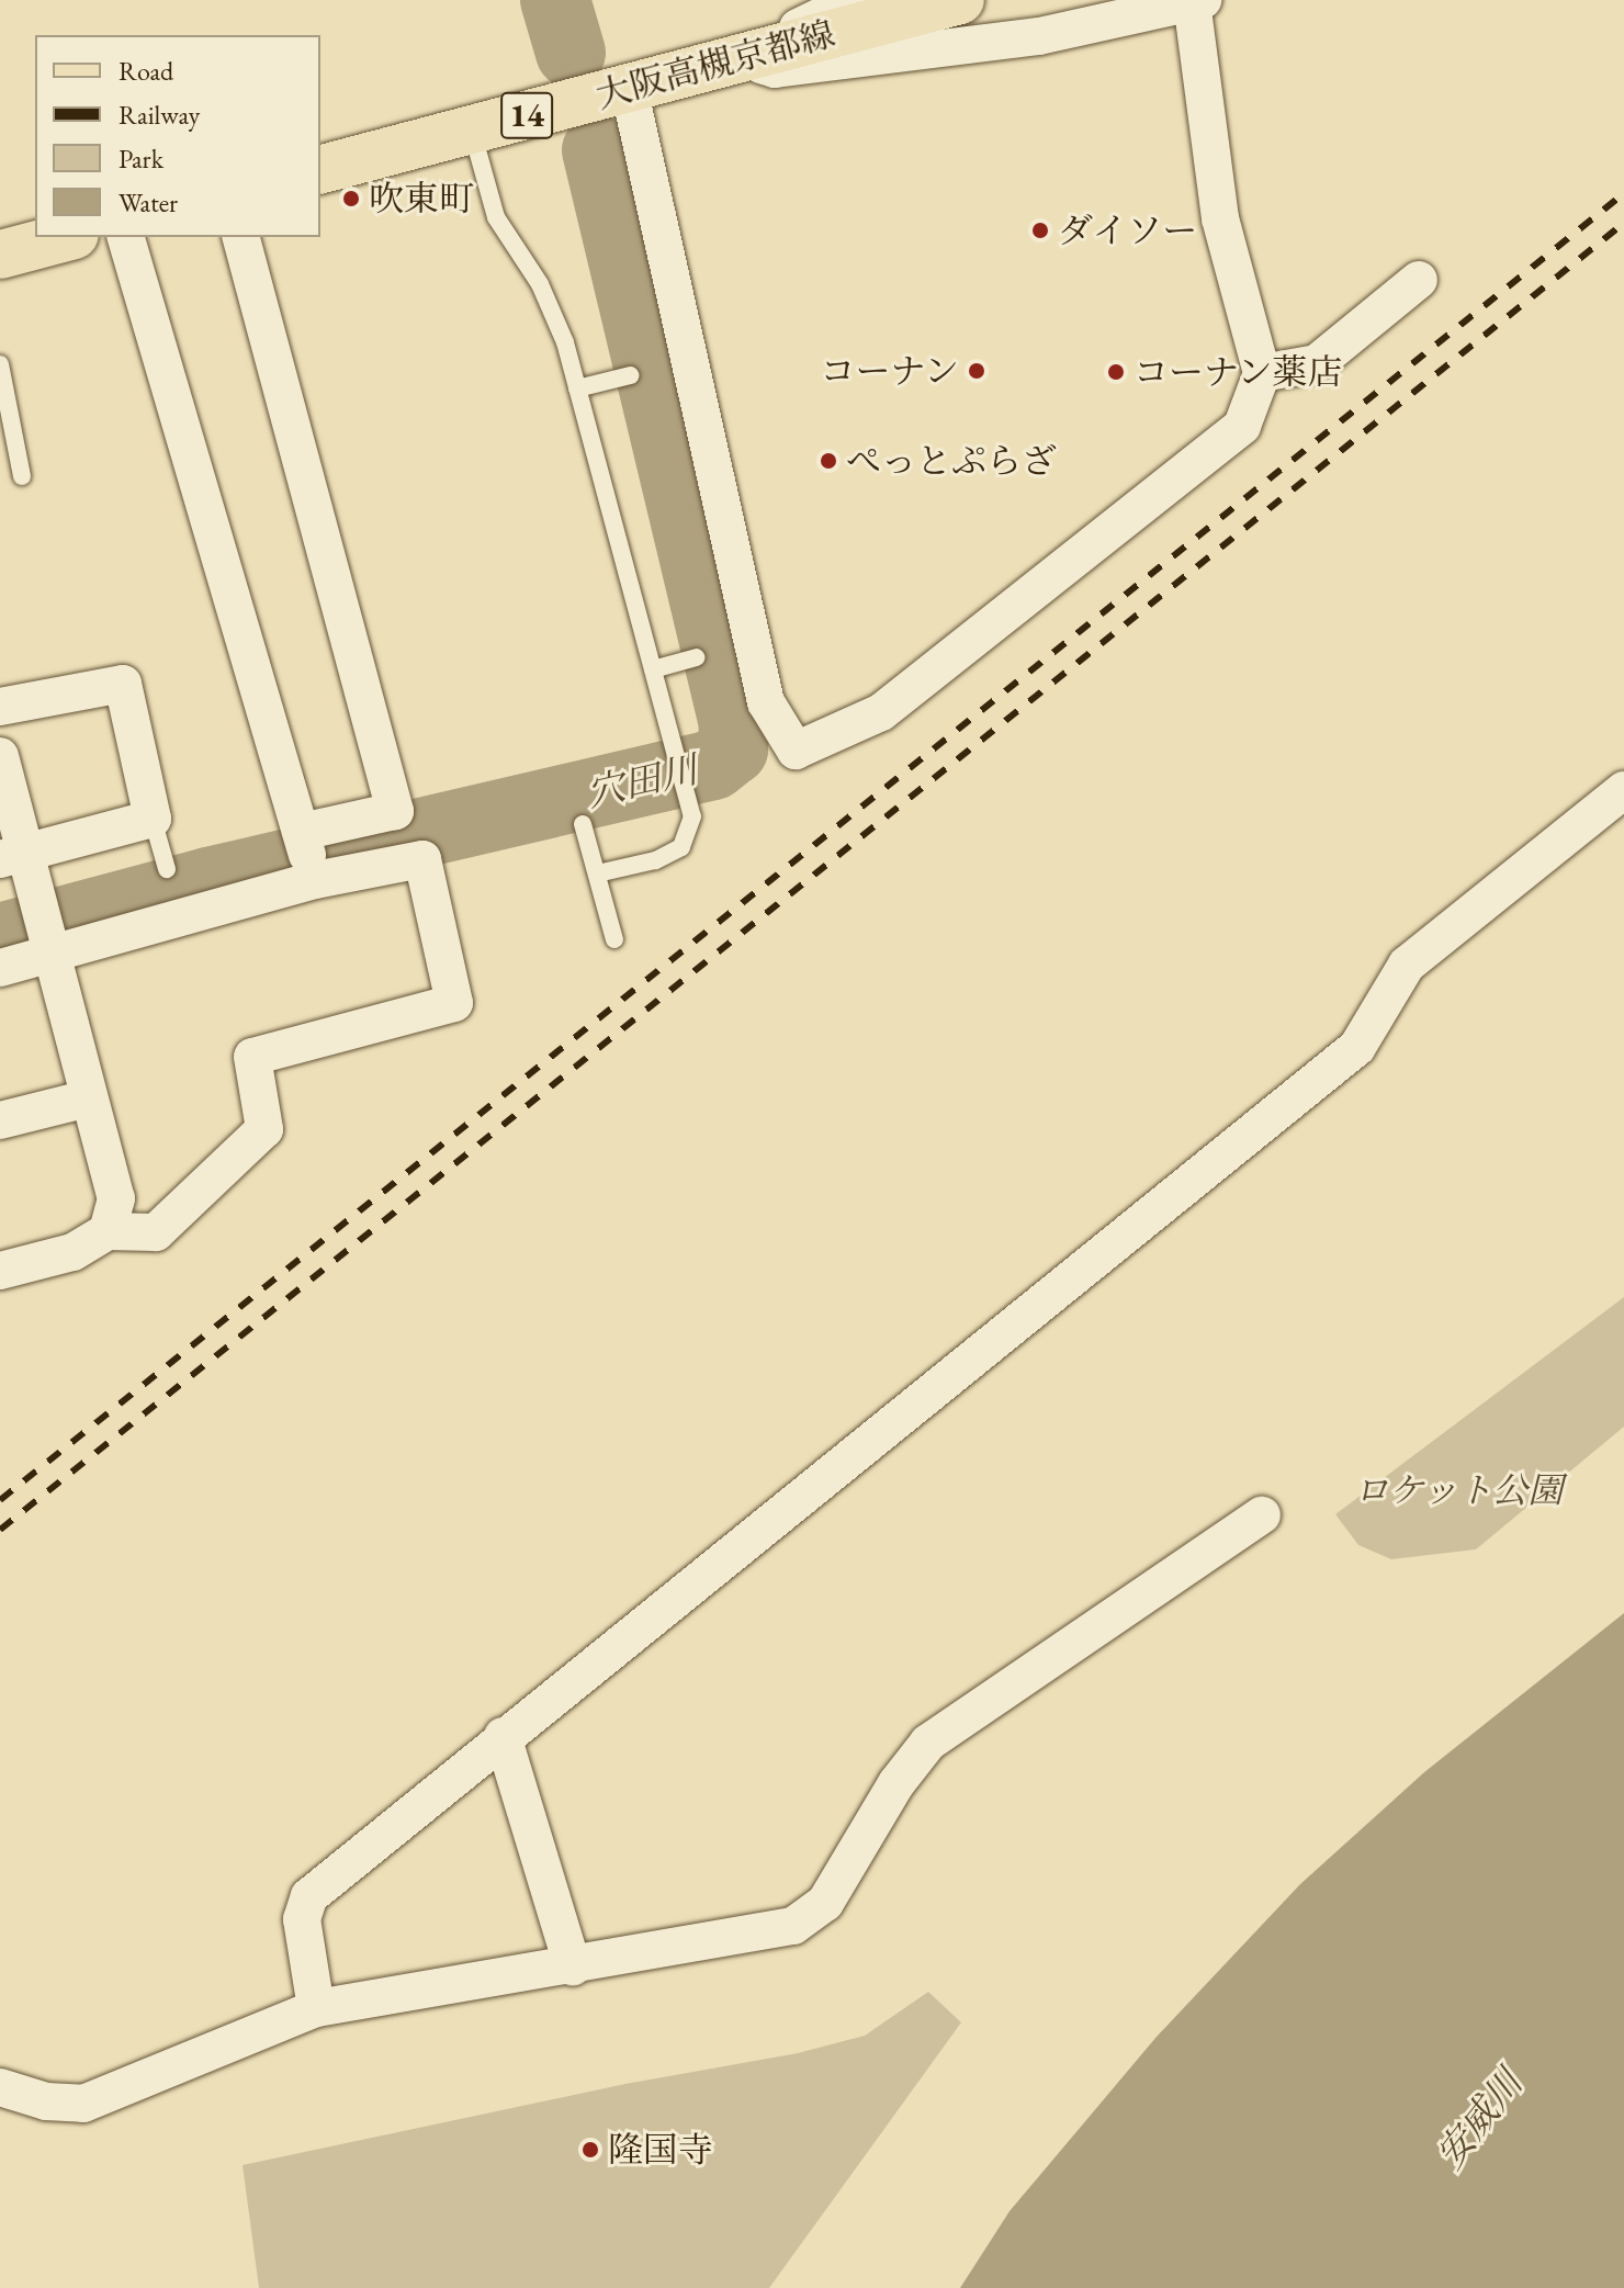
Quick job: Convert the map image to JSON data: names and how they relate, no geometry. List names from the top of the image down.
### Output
{
  "streets": {
    "main road": ["大阪高槻京都線", "14"]
  },
  "water": ["穴田川", "安威川"],
  "parks": ["ロケット公園"],
  "places": [
    "吹東町",
    "ダイソー",
    "コーナン",
    "コーナン薬店",
    "ぺっとぷらざ",
    "隆国寺"
  ],
  "legend": [
    "Road",
    "Railway",
    "Park",
    "Water"
  ]
}
